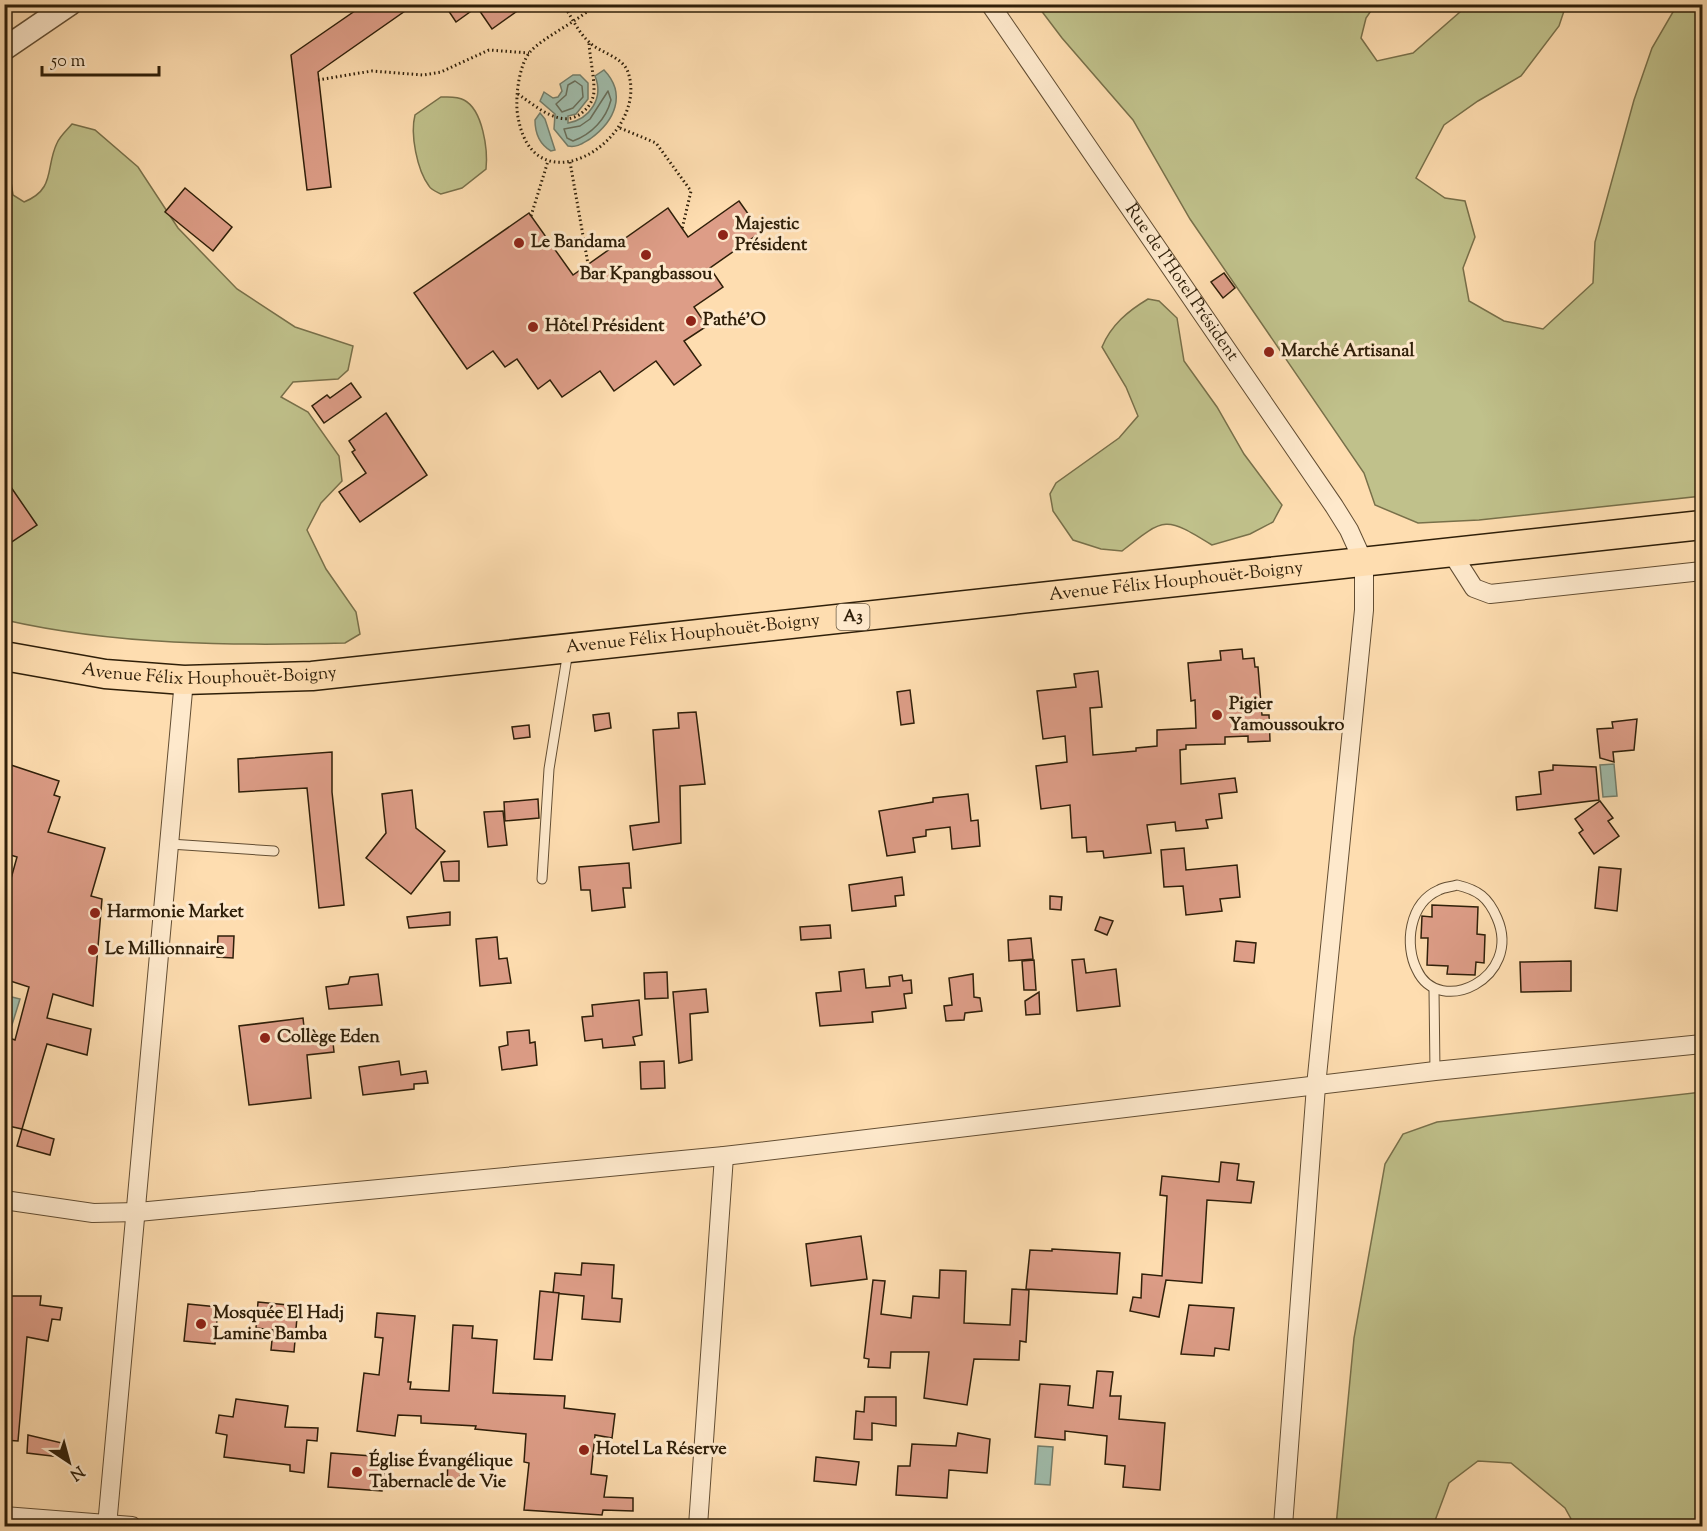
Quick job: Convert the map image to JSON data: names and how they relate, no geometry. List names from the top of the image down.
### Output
{
  "streets": {
    "highway": ["Avenue Félix Houphouët-Boigny", "A3"],
    "street": ["Rue de l'Hotel Président"]
  },
  "crossings": [
    ["Rue de l'Hotel Président", "Avenue Félix Houphouët-Boigny"]
  ],
  "places": [
    "Majestic Président",
    "Le Bandama",
    "Bar Kpangbassou",
    "Pathé'O",
    "Hôtel Président",
    "Marché Artisanal",
    "Pigier Yamoussoukro",
    "Harmonie Market",
    "Le Millionnaire",
    "Collège Eden",
    "Mosquée El Hadj Lamine Bamba",
    "Hotel La Réserve",
    "Église Évangélique Tabernacle de Vie"
  ],
  "scale_bar": "50 m",
  "north": "bottom right"
}
